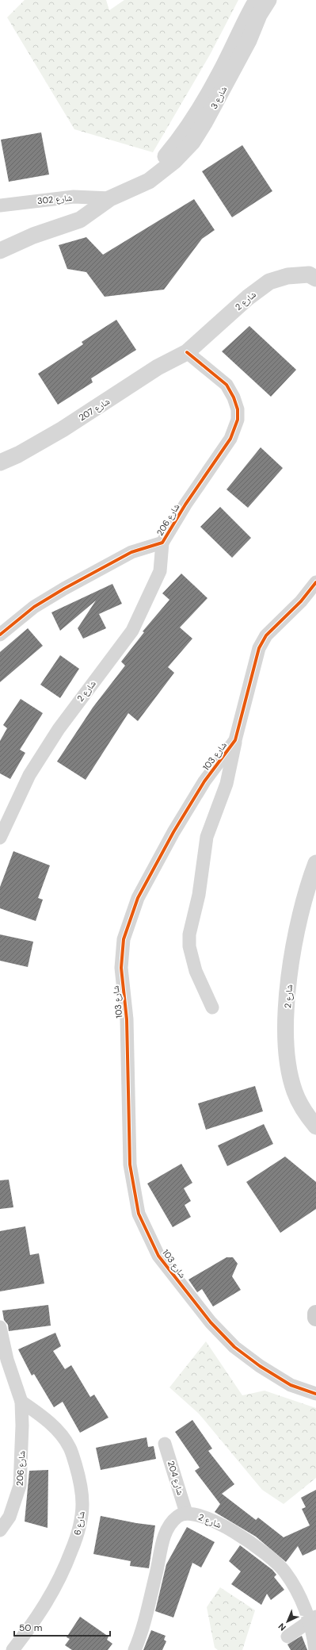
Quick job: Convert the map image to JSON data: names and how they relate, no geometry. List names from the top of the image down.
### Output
{
  "streets": {
    "street": [
      "شارع 3",
      "شارع 302",
      "شارع 2",
      "شارع 207",
      "شارع 206",
      "شارع 103",
      "شارع 204",
      "شارع 6"
    ]
  },
  "crossings": [
    ["شارع 3", "شارع 302"],
    ["شارع 2", "شارع 207"],
    ["شارع 2", "شارع 206"],
    ["شارع 2", "شارع 204"],
    ["شارع 207", "شارع 206"],
    ["شارع 206", "شارع 6"]
  ],
  "scale_bar": "50 m",
  "north": "bottom left"
}
